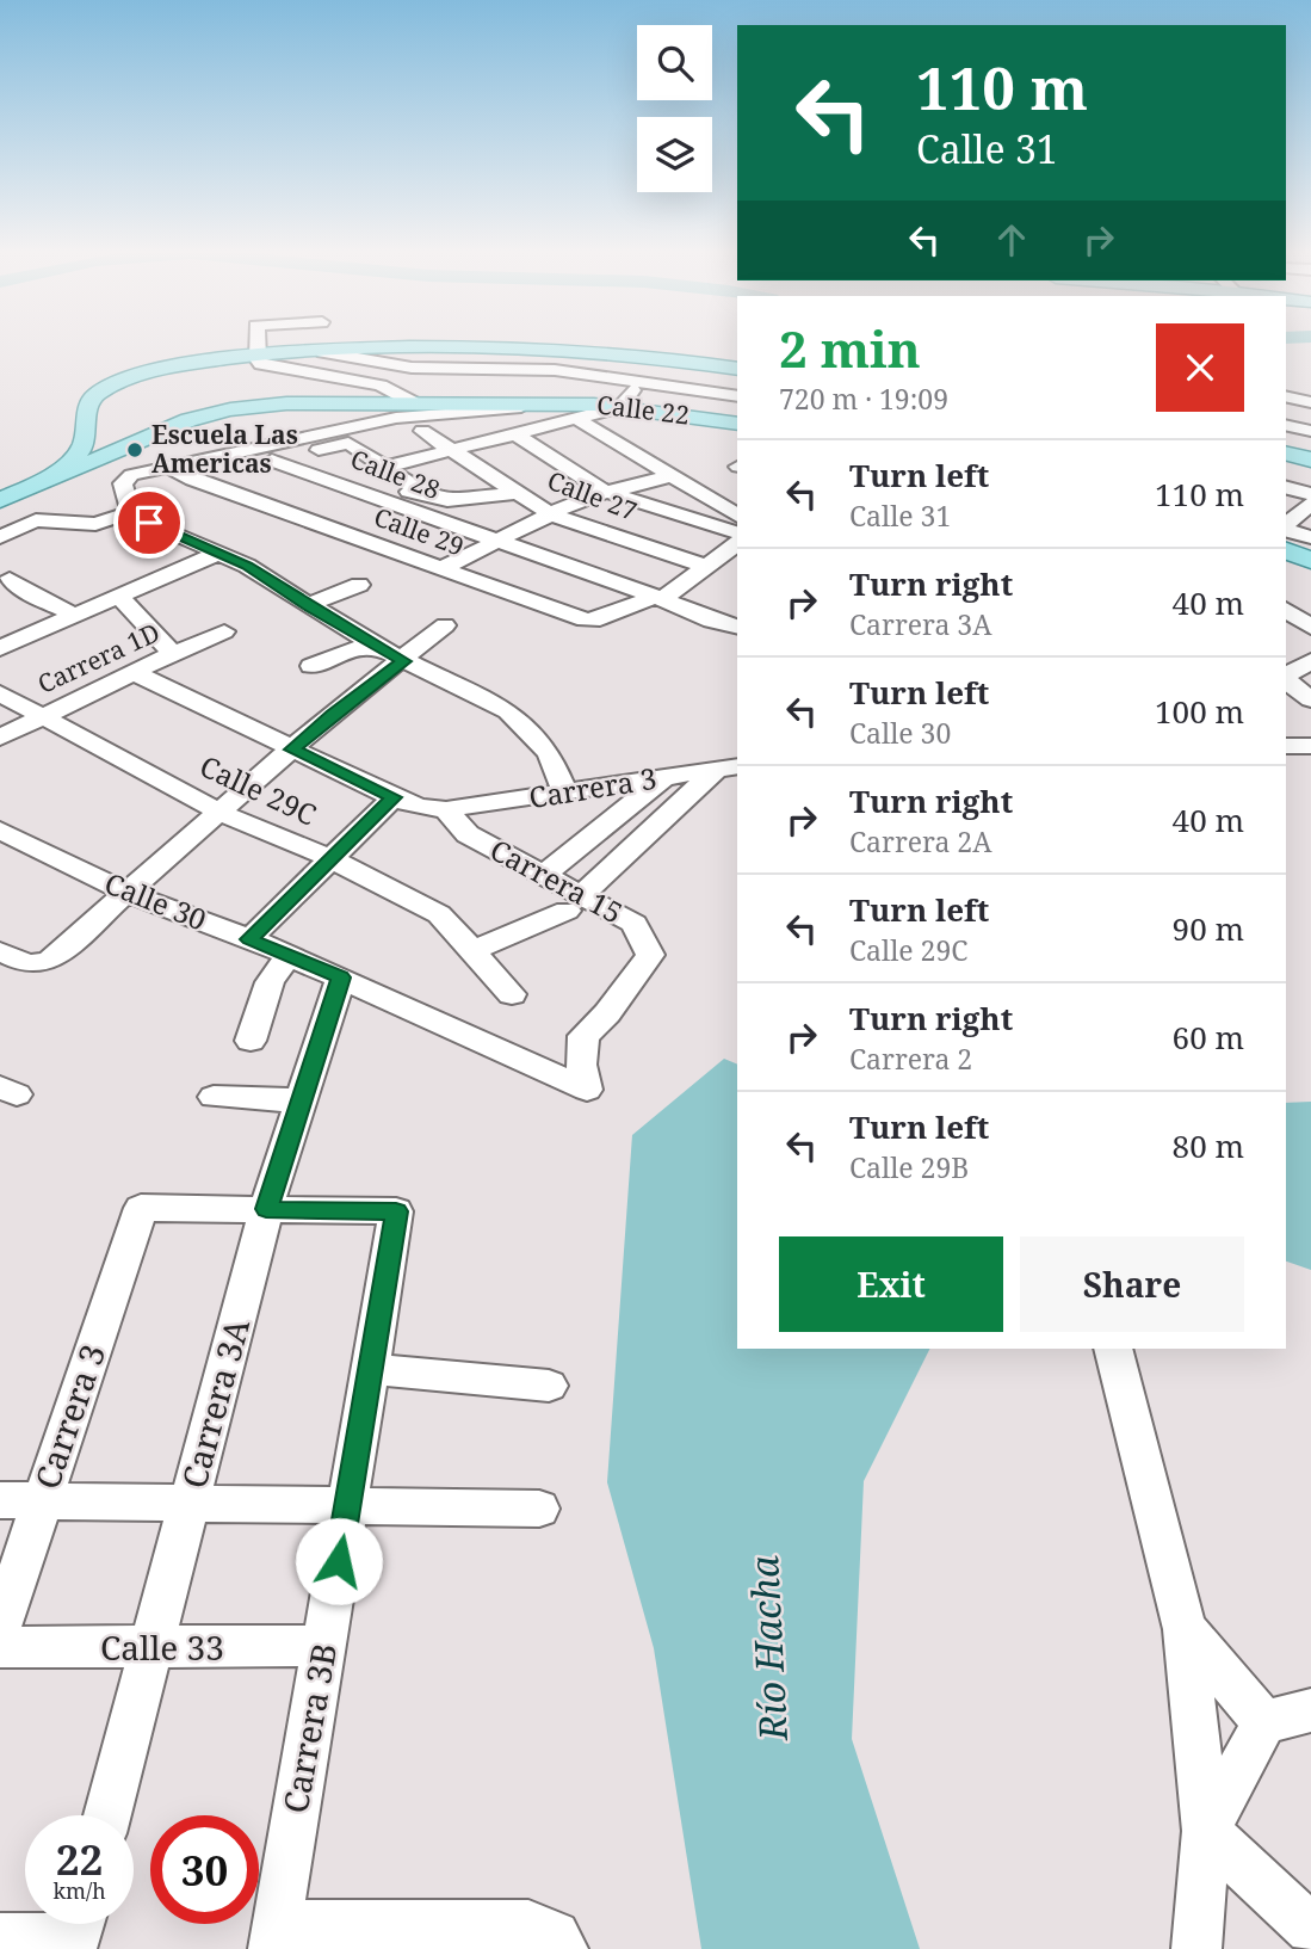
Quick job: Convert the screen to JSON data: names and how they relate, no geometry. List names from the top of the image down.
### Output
{
  "streets": {
    "main road": ["Calle 22"],
    "street": [
      "Calle 28",
      "Calle 27",
      "Calle 29",
      "Carrera 1D",
      "Carrera 3",
      "Calle 29C",
      "Carrera 15",
      "Calle 30",
      "Carrera 3A",
      "Calle 33",
      "Carrera 3B"
    ]
  },
  "crossings": [
    ["Carrera 1D", "Calle 29C"],
    ["Carrera 3", "Calle 29C"],
    ["Carrera 3", "Carrera 15"],
    ["Carrera 3", "Carrera 3A"],
    ["Carrera 3", "Carrera 3B"],
    ["Calle 29C", "Carrera 15"],
    ["Carrera 15", "Calle 30"],
    ["Calle 30", "Carrera 3A"],
    ["Carrera 3A", "Calle 33"],
    ["Carrera 3A", "Carrera 3B"],
    ["Calle 33", "Carrera 3B"]
  ],
  "water": ["Río Hacha"],
  "places": ["Escuela Las Americas"],
  "page": {
    "turn": ["110 m", "Calle 31"],
    "heading": ["2 min", "720 m · 19:09"],
    "list": [
      {
        "name": "Turn left",
        "note": "Calle 31",
        "value": "110 m"
      },
      {
        "name": "Turn right",
        "note": "Carrera 3A",
        "value": "40 m"
      },
      {
        "name": "Turn left",
        "note": "Calle 30",
        "value": "100 m"
      },
      {
        "name": "Turn right",
        "note": "Carrera 2A",
        "value": "40 m"
      },
      {
        "name": "Turn left",
        "note": "Calle 29C",
        "value": "90 m"
      },
      {
        "name": "Turn right",
        "note": "Carrera 2",
        "value": "60 m"
      },
      {
        "name": "Turn left",
        "note": "Calle 29B",
        "value": "80 m"
      }
    ],
    "buttons": ["Exit", "Share"],
    "speed": "22 km/h",
    "limit": "30"
  }
}
